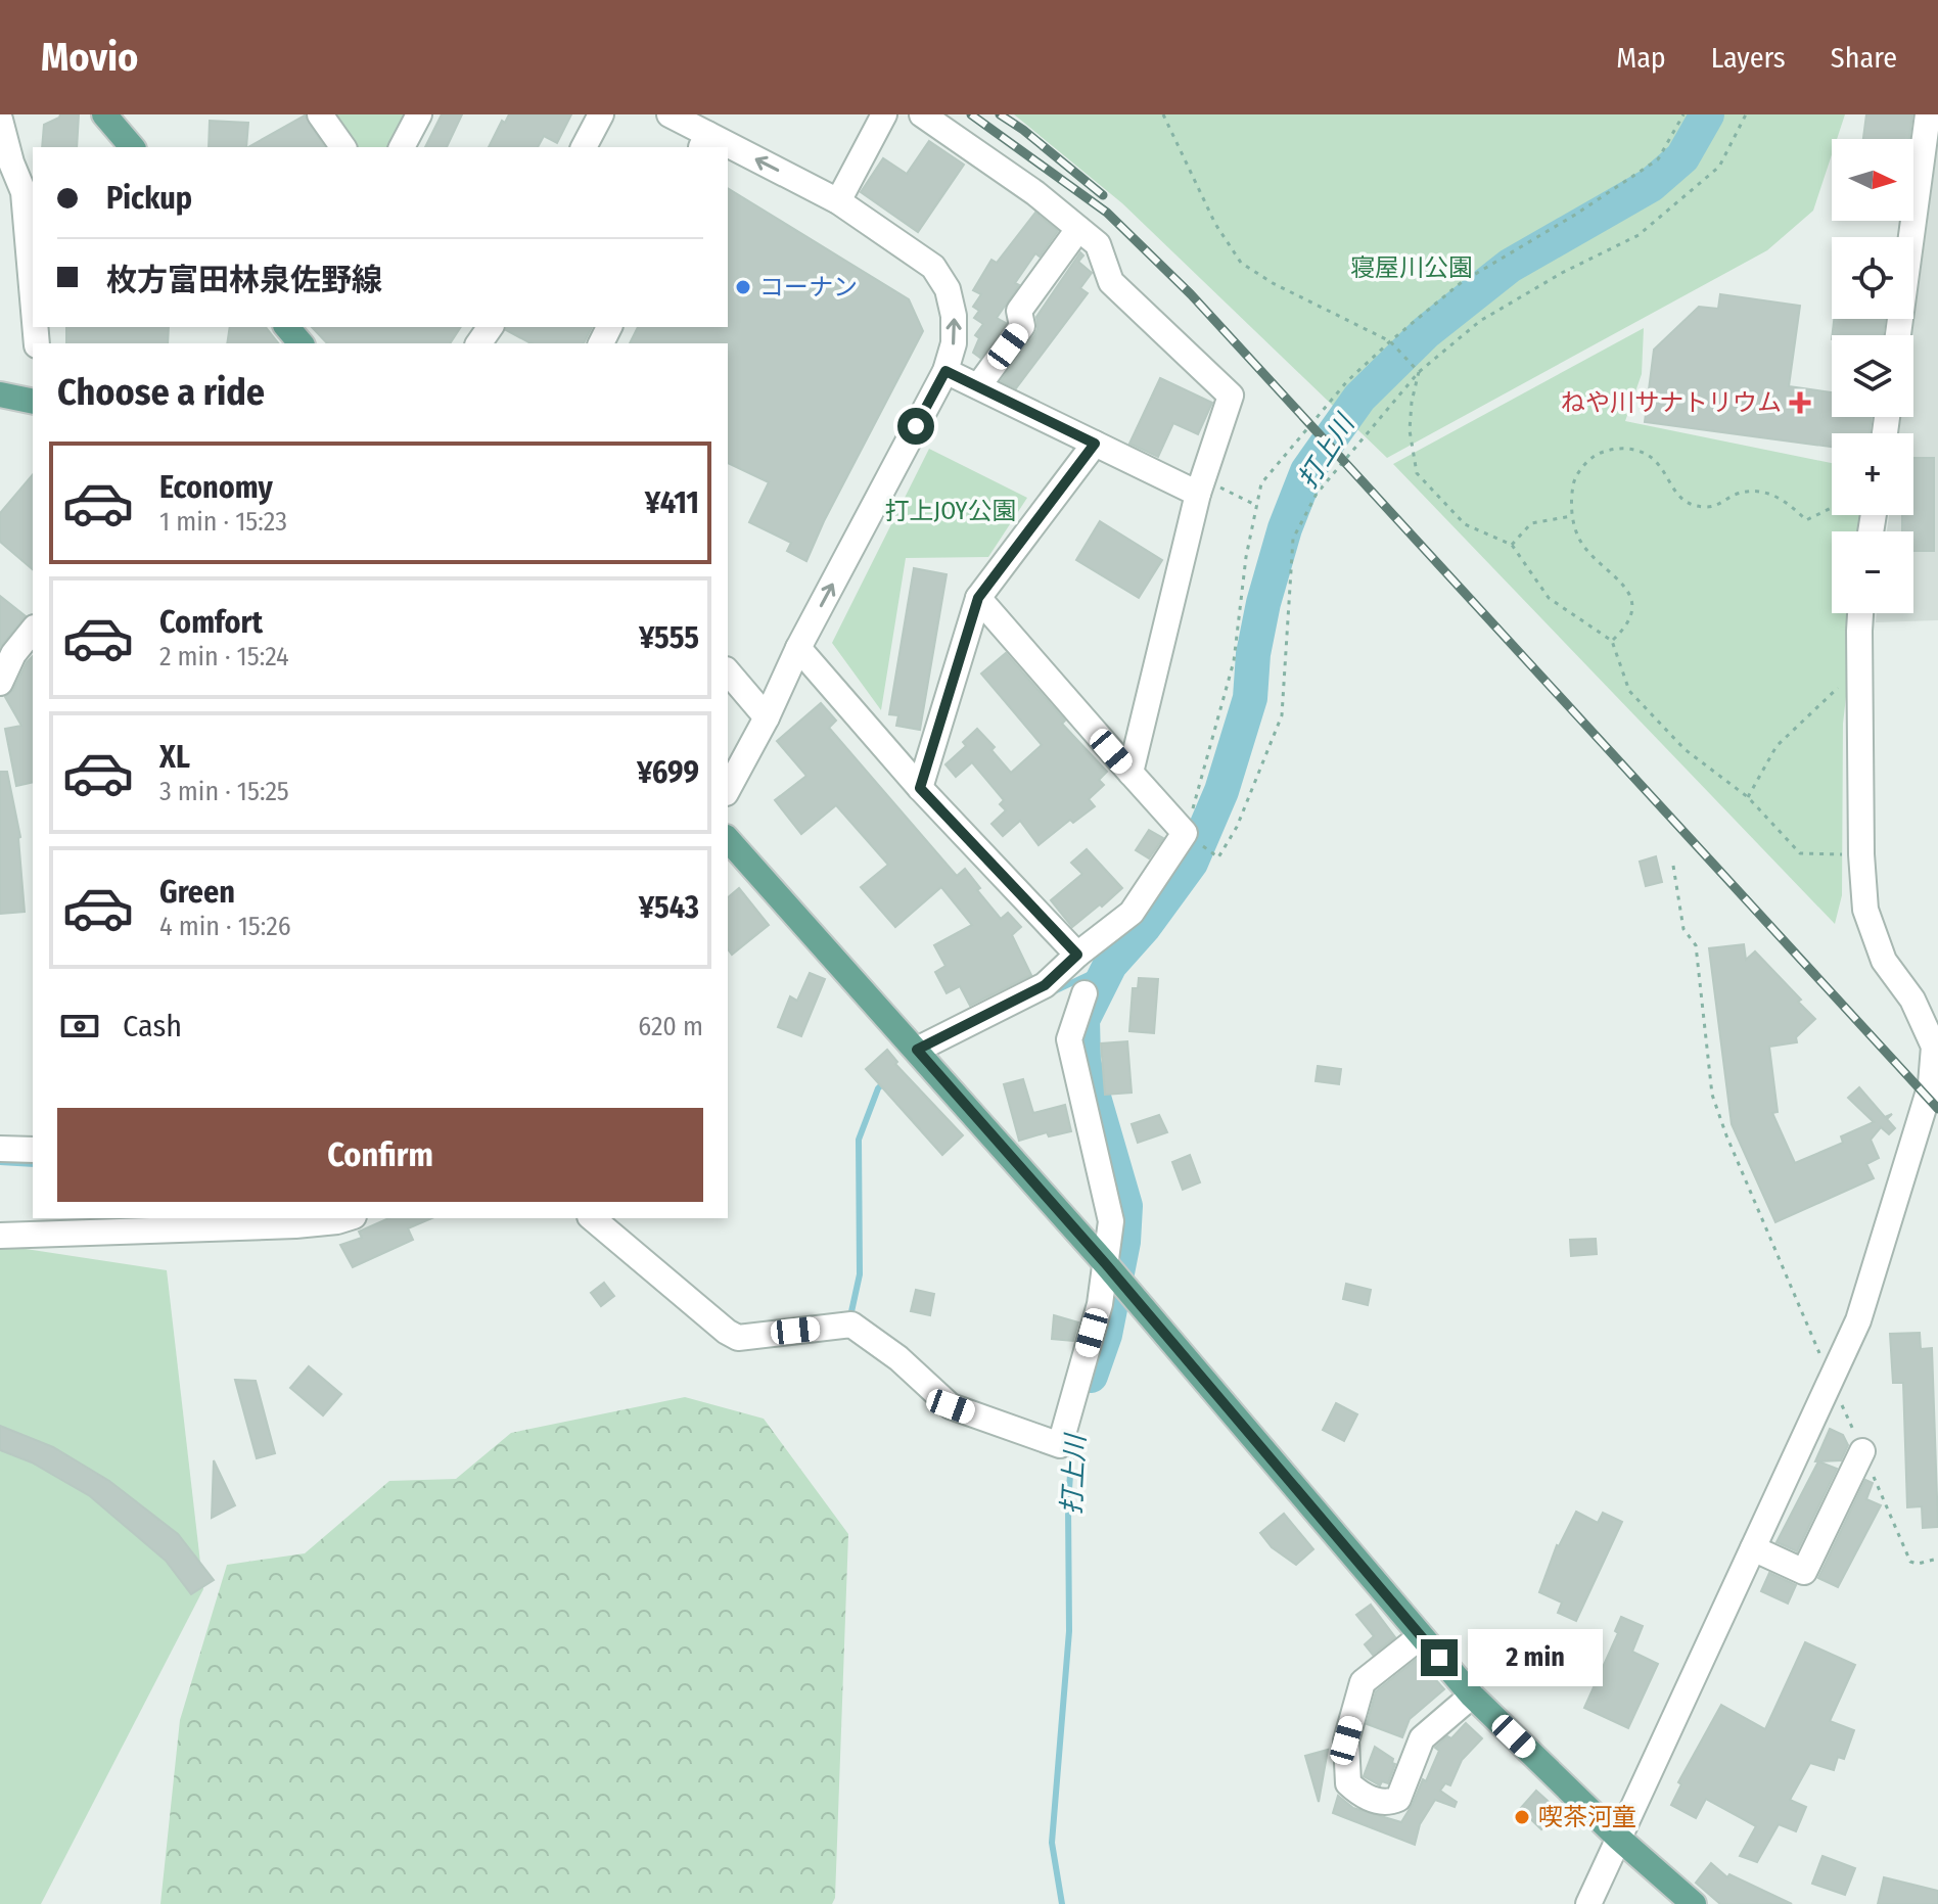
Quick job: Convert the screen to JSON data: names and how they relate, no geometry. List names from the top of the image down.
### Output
{
  "water": ["打上川"],
  "parks": ["寝屋川公園", "打上JOY公園"],
  "places": {
    "other": ["コーナン", "喫茶河童"],
    "health": ["ねや川サナトリウム"]
  },
  "north": "right",
  "page": {
    "header": "Movio",
    "nav": ["Map", "Layers", "Share"],
    "map_buttons": ["+", "−"],
    "banner": ["Pickup", "枚方富田林泉佐野線"],
    "heading": "Choose a ride",
    "list": [
      {
        "name": "Economy",
        "note": "1 min · 15:23",
        "value": "¥411"
      },
      {
        "name": "Comfort",
        "note": "2 min · 15:24",
        "value": "¥555"
      },
      {
        "name": "XL",
        "note": "3 min · 15:25",
        "value": "¥699"
      },
      {
        "name": "Green",
        "note": "4 min · 15:26",
        "value": "¥543"
      }
    ],
    "pay": ["Cash", "620 m"],
    "buttons": "Confirm",
    "bubble": "2 min"
  }
}
